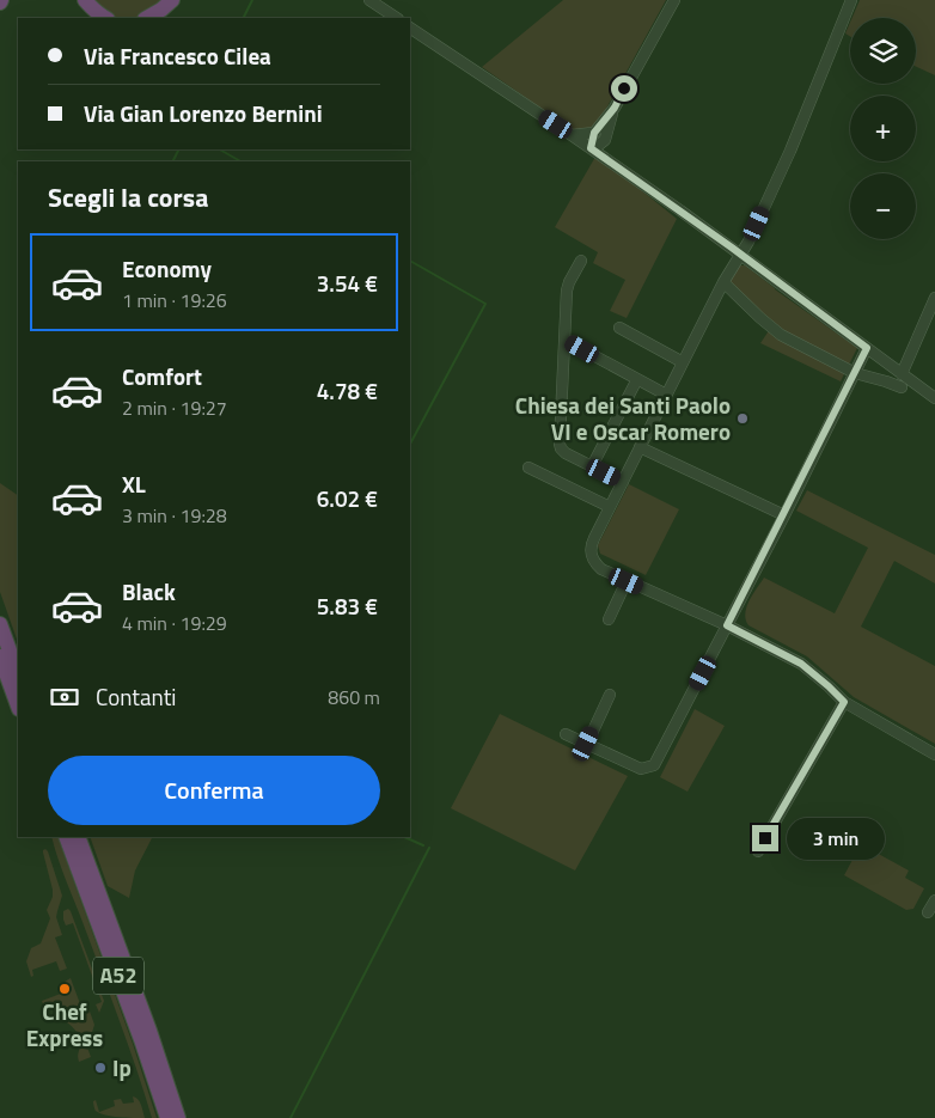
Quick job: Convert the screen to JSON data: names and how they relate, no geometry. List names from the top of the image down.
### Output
{
  "streets": {
    "highway": ["A52"]
  },
  "places": ["Chiesa dei Santi Paolo VI e Oscar Romero", "Chef Express", "Ip"],
  "page": {
    "map_buttons": ["+", "−"],
    "banner": ["Via Francesco Cilea", "Via Gian Lorenzo Bernini"],
    "heading": "Scegli la corsa",
    "list": [
      {
        "name": "Economy",
        "note": "1 min · 19:26",
        "value": "3.54 €"
      },
      {
        "name": "Comfort",
        "note": "2 min · 19:27",
        "value": "4.78 €"
      },
      {
        "name": "XL",
        "note": "3 min · 19:28",
        "value": "6.02 €"
      },
      {
        "name": "Black",
        "note": "4 min · 19:29",
        "value": "5.83 €"
      }
    ],
    "pay": ["Contanti", "860 m"],
    "buttons": "Conferma",
    "bubble": "3 min"
  }
}
